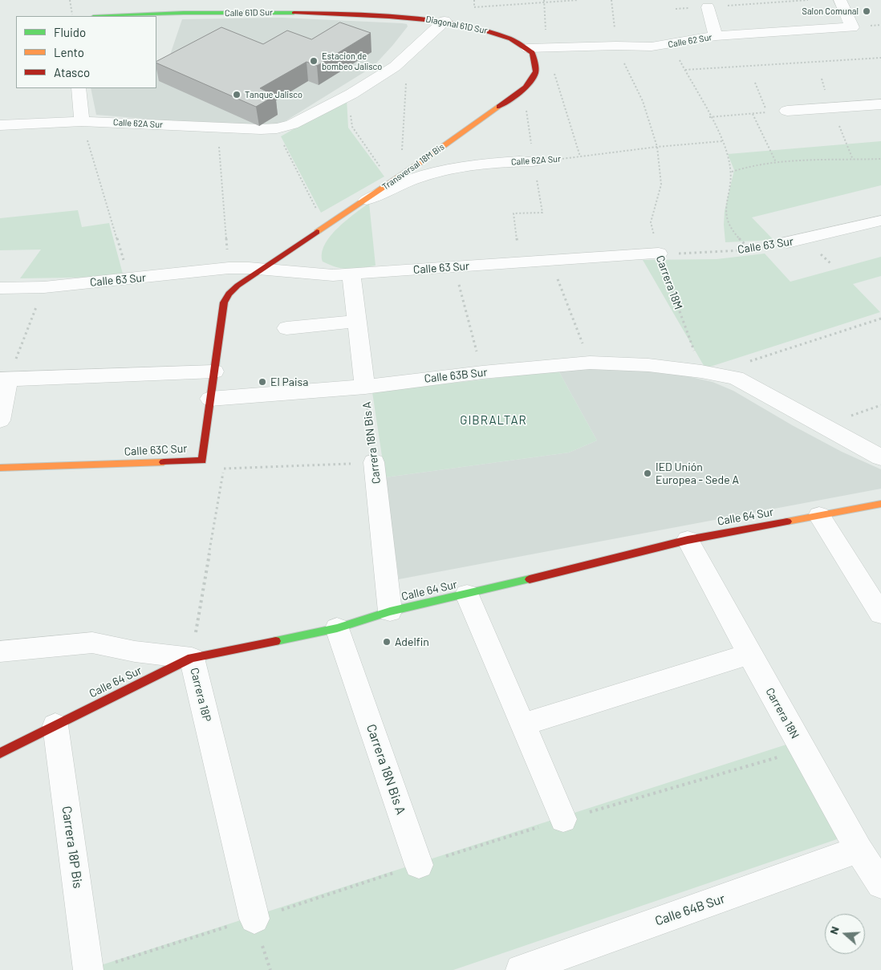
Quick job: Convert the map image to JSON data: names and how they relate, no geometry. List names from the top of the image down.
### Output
{
  "streets": {
    "street": [
      "Calle 61D Sur",
      "Diagonal 61D Sur",
      "Calle 62 Sur",
      "Calle 62A Sur",
      "Transversal 18M Bis",
      "Calle 63 Sur",
      "Calle 63B Sur",
      "Carrera 18N Bis A",
      "Calle 63C Sur",
      "Calle 64 Sur",
      "Carrera 18P",
      "Carrera 18N",
      "Carrera 18P Bis",
      "Calle 64B Sur"
    ],
    "path": ["Carrera 18M"]
  },
  "crossings": [
    ["Calle 61D Sur", "Diagonal 61D Sur"],
    ["Diagonal 61D Sur", "Calle 62 Sur"],
    ["Diagonal 61D Sur", "Calle 62A Sur"],
    ["Diagonal 61D Sur", "Transversal 18M Bis"],
    ["Calle 62 Sur", "Transversal 18M Bis"],
    ["Calle 62 Sur", "Carrera 18M"],
    ["Calle 62A Sur", "Transversal 18M Bis"],
    ["Calle 62A Sur", "Carrera 18M"],
    ["Transversal 18M Bis", "Calle 63 Sur"],
    ["Calle 63 Sur", "Carrera 18M"],
    ["Calle 63 Sur", "Carrera 18N Bis A"],
    ["Carrera 18M", "Calle 63B Sur"],
    ["Calle 63B Sur", "Carrera 18N Bis A"],
    ["Carrera 18N Bis A", "Calle 63C Sur"],
    ["Carrera 18N Bis A", "Calle 64 Sur"],
    ["Calle 63C Sur", "Carrera 18P"],
    ["Calle 64 Sur", "Carrera 18P"],
    ["Calle 64 Sur", "Carrera 18N"],
    ["Calle 64 Sur", "Carrera 18P Bis"],
    ["Carrera 18N", "Calle 64B Sur"]
  ],
  "districts": ["GIBRALTAR"],
  "places": [
    "Salon Comunal",
    "Estacion de bombeo Jalisco",
    "Tanque Jalisco",
    "El Paisa",
    "IED Unión Europea - Sede A",
    "Adelfin"
  ],
  "legend": ["Fluido", "Lento", "Atasco"],
  "north": "left"
}
